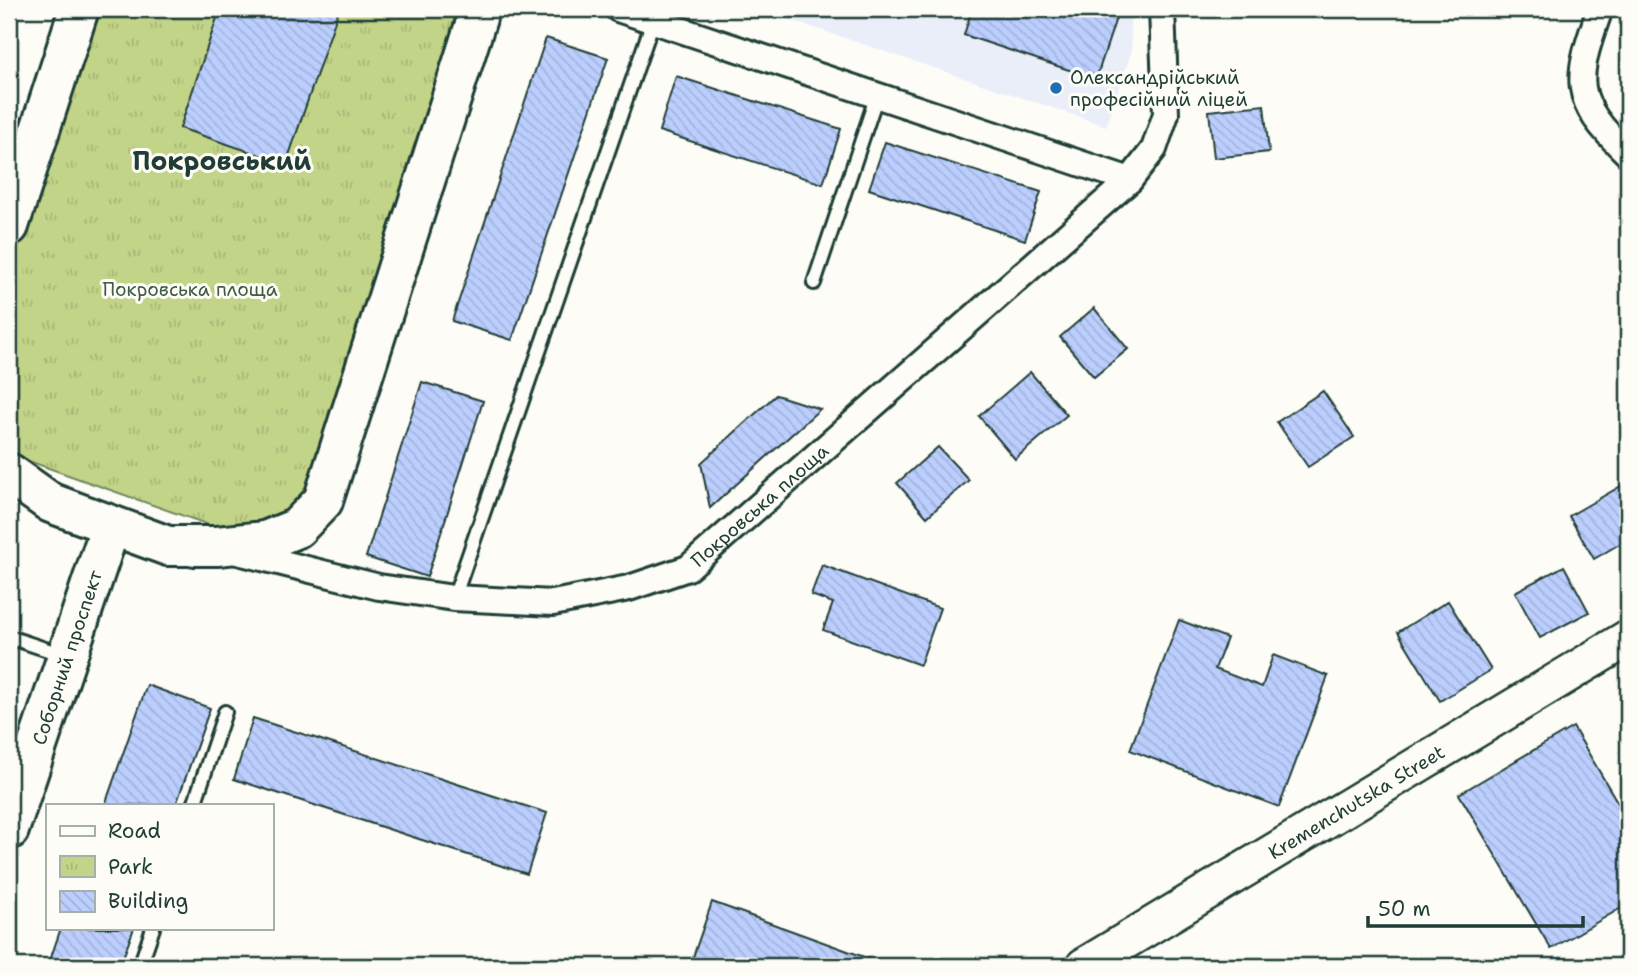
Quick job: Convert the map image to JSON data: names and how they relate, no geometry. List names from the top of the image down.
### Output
{
  "streets": {
    "highway": ["Покровська площа", "Соборний проспект"],
    "street": ["Kremenchutska Street"]
  },
  "crossings": [
    ["Покровська площа", "Соборний проспект"]
  ],
  "districts": ["Покровський"],
  "parks": ["Покровська площа"],
  "places": ["Олександрійський професійний ліцей"],
  "legend": ["Road", "Park", "Building"],
  "scale_bar": "50 m"
}
